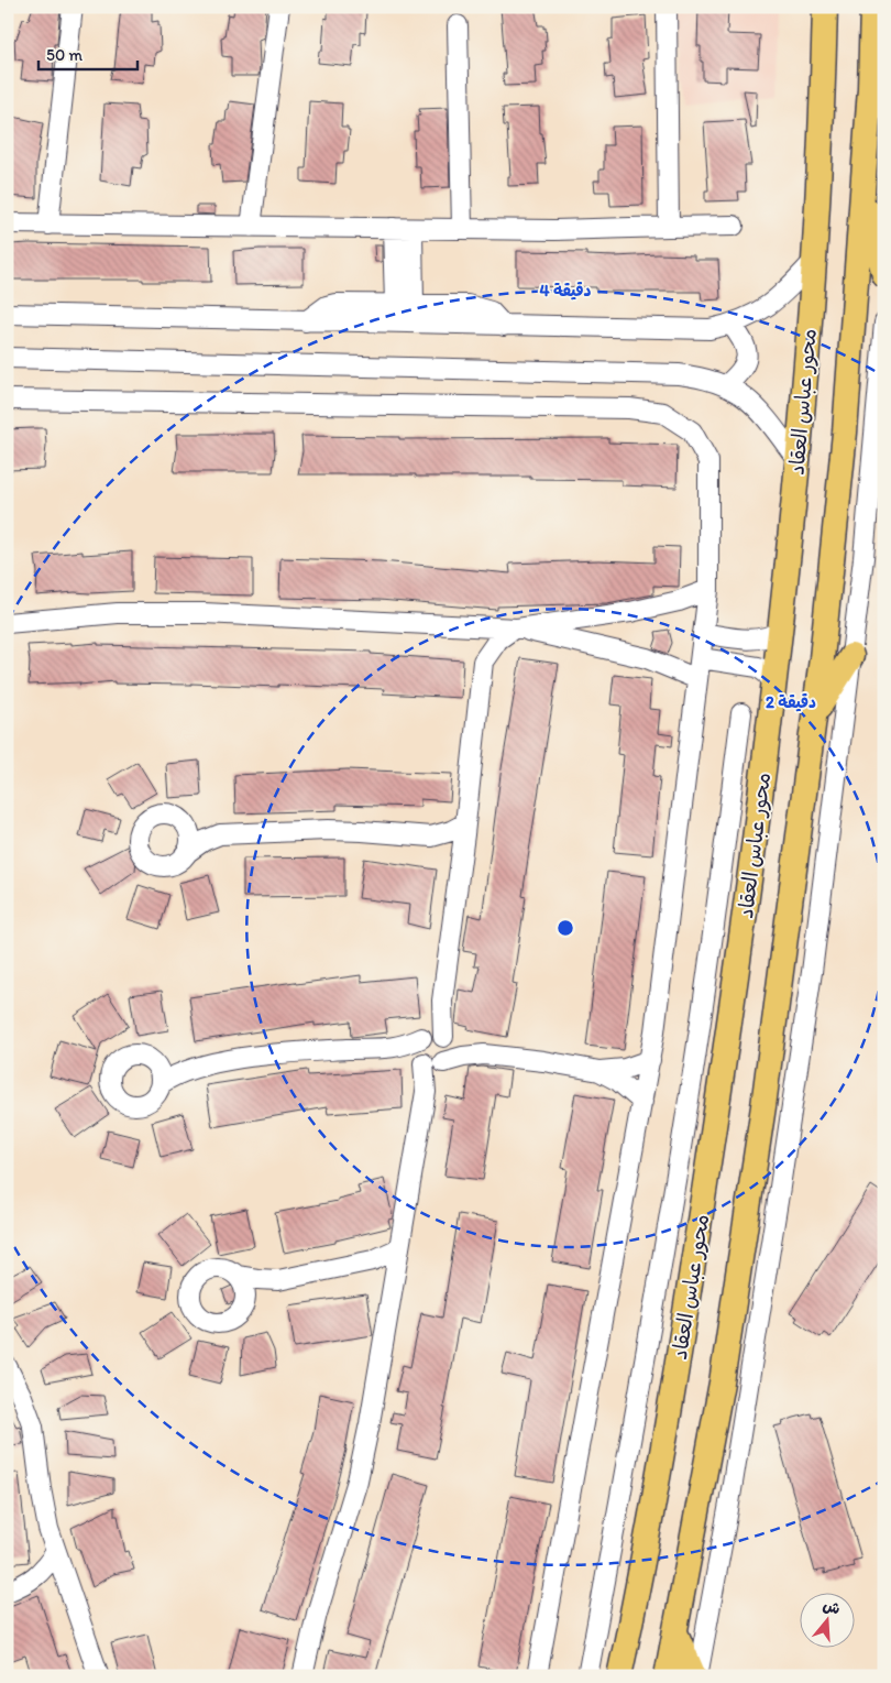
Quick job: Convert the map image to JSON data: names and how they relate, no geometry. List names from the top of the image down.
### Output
{
  "streets": {
    "main road": ["محور عباس العقاد"]
  },
  "scale_bar": "50 m",
  "north": "top",
  "rings": ["4 دقيقة", "2 دقيقة"]
}
